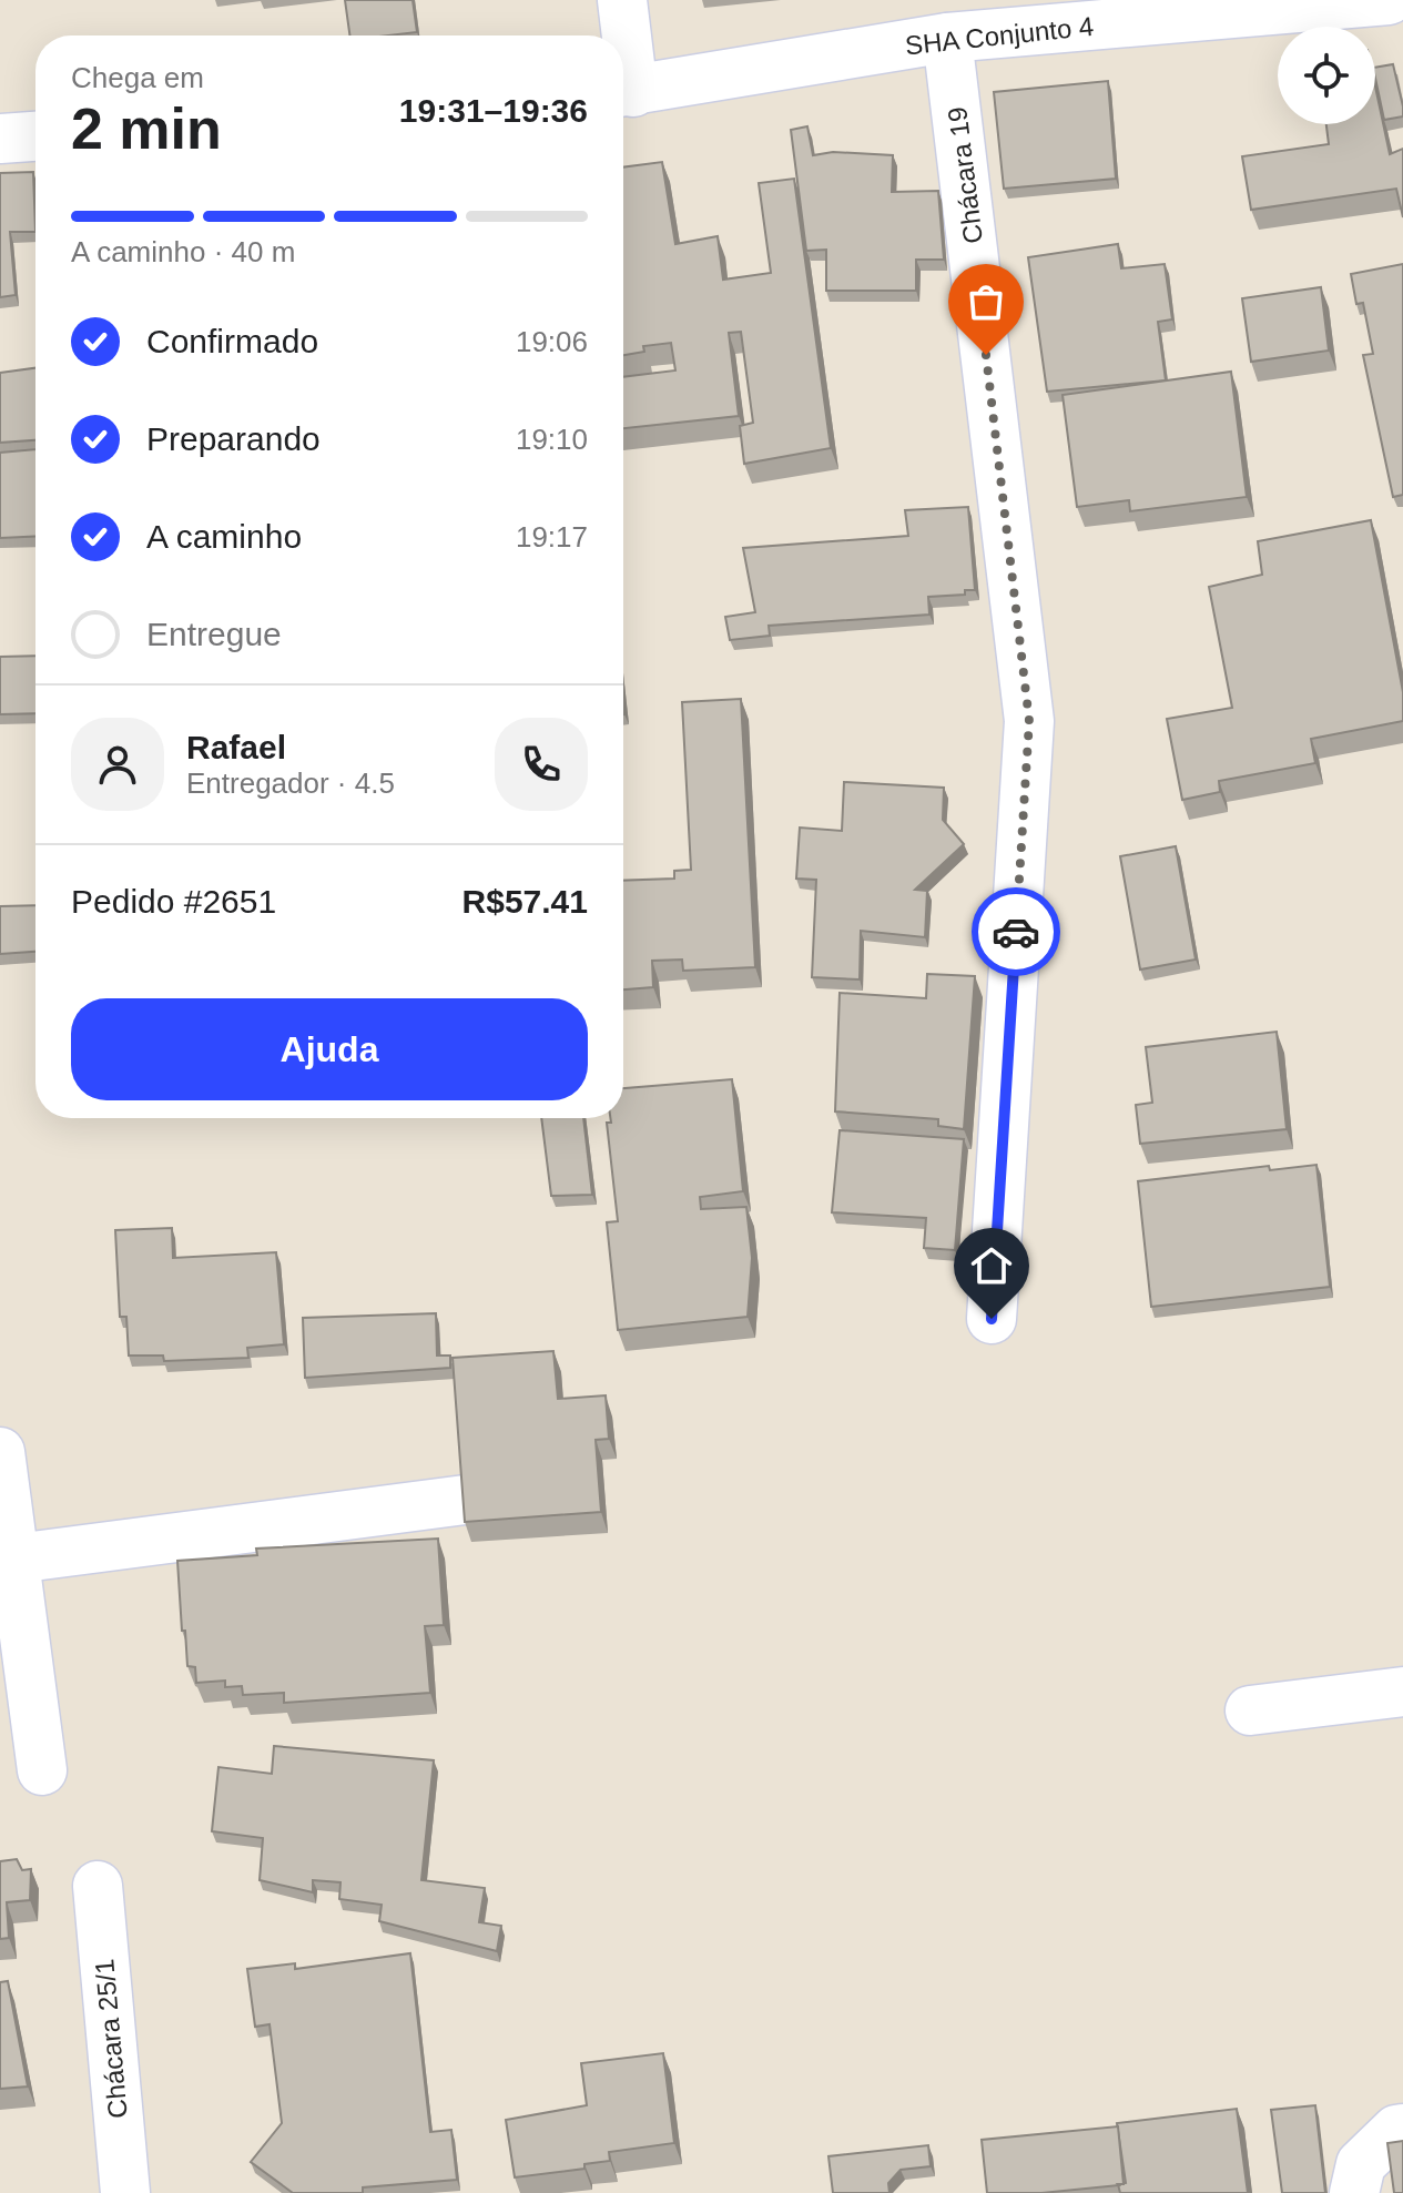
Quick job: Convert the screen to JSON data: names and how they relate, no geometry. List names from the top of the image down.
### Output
{
  "streets": {
    "street": ["SHA Conjunto 4", "Chácara 19", "Chácara 25/1"]
  },
  "crossings": [
    ["SHA Conjunto 4", "Chácara 19"]
  ],
  "page": {
    "heading": ["2 min", "Chega em", "19:31–19:36"],
    "panel": [
      "Rafael",
      "Entregador · 4.5",
      "Pedido #2651",
      "R$57.41"
    ],
    "bar": "A caminho · 40 m",
    "list": [
      ["Confirmado", "19:06"],
      ["Preparando", "19:10"],
      ["A caminho", "19:17"],
      "Entregue"
    ],
    "buttons": "Ajuda"
  }
}
